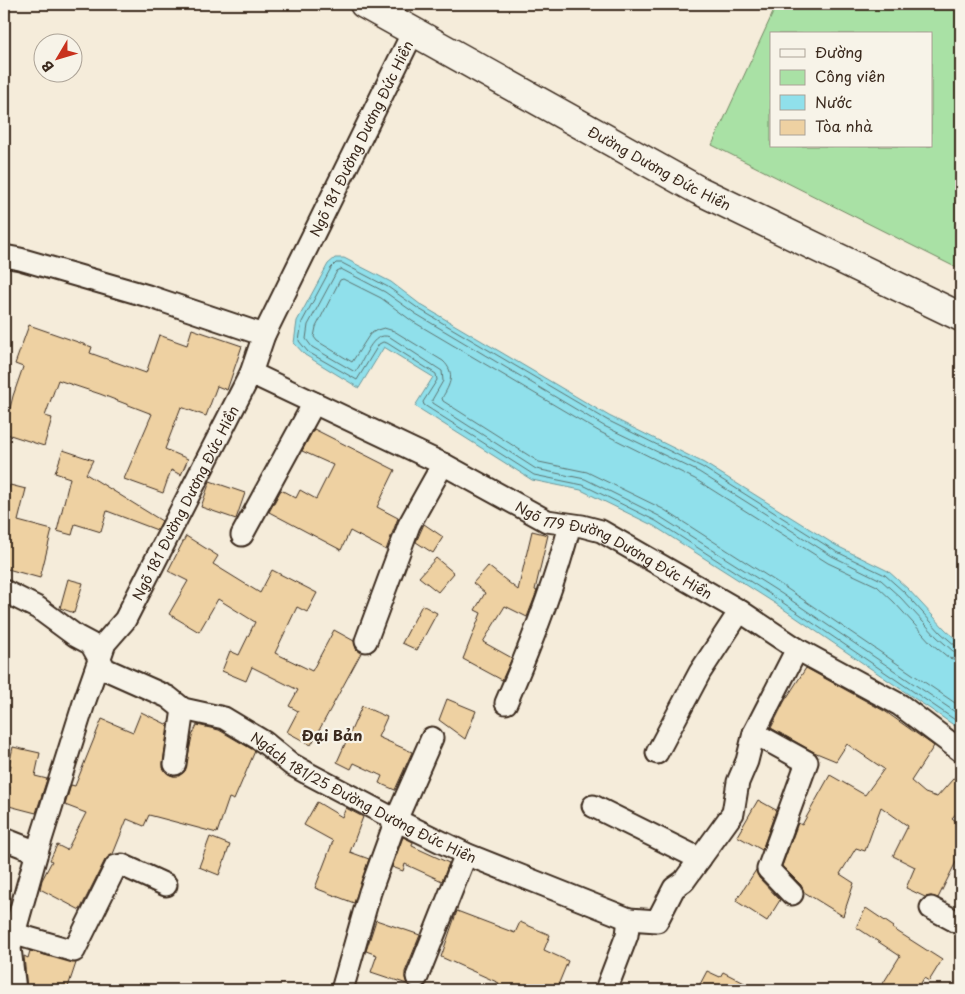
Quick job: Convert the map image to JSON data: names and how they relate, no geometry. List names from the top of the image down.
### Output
{
  "streets": {
    "highway": ["Đường Dương Đức Hiền"],
    "street": ["Ngõ 181 Đường Dương Đức Hiền", "Ngõ 179 Đường Dương Đức Hiền", "Ngách 181/25 Đường Dương Đức Hiền"]
  },
  "crossings": [
    ["Ngõ 181 Đường Dương Đức Hiền", "Đường Dương Đức Hiền"],
    ["Ngõ 181 Đường Dương Đức Hiền", "Ngõ 179 Đường Dương Đức Hiền"],
    ["Ngõ 181 Đường Dương Đức Hiền", "Ngách 181/25 Đường Dương Đức Hiền"]
  ],
  "districts": ["Đại Bản"],
  "legend": [
    "Đường",
    "Công viên",
    "Nước",
    "Tòa nhà"
  ],
  "north": "bottom left"
}
